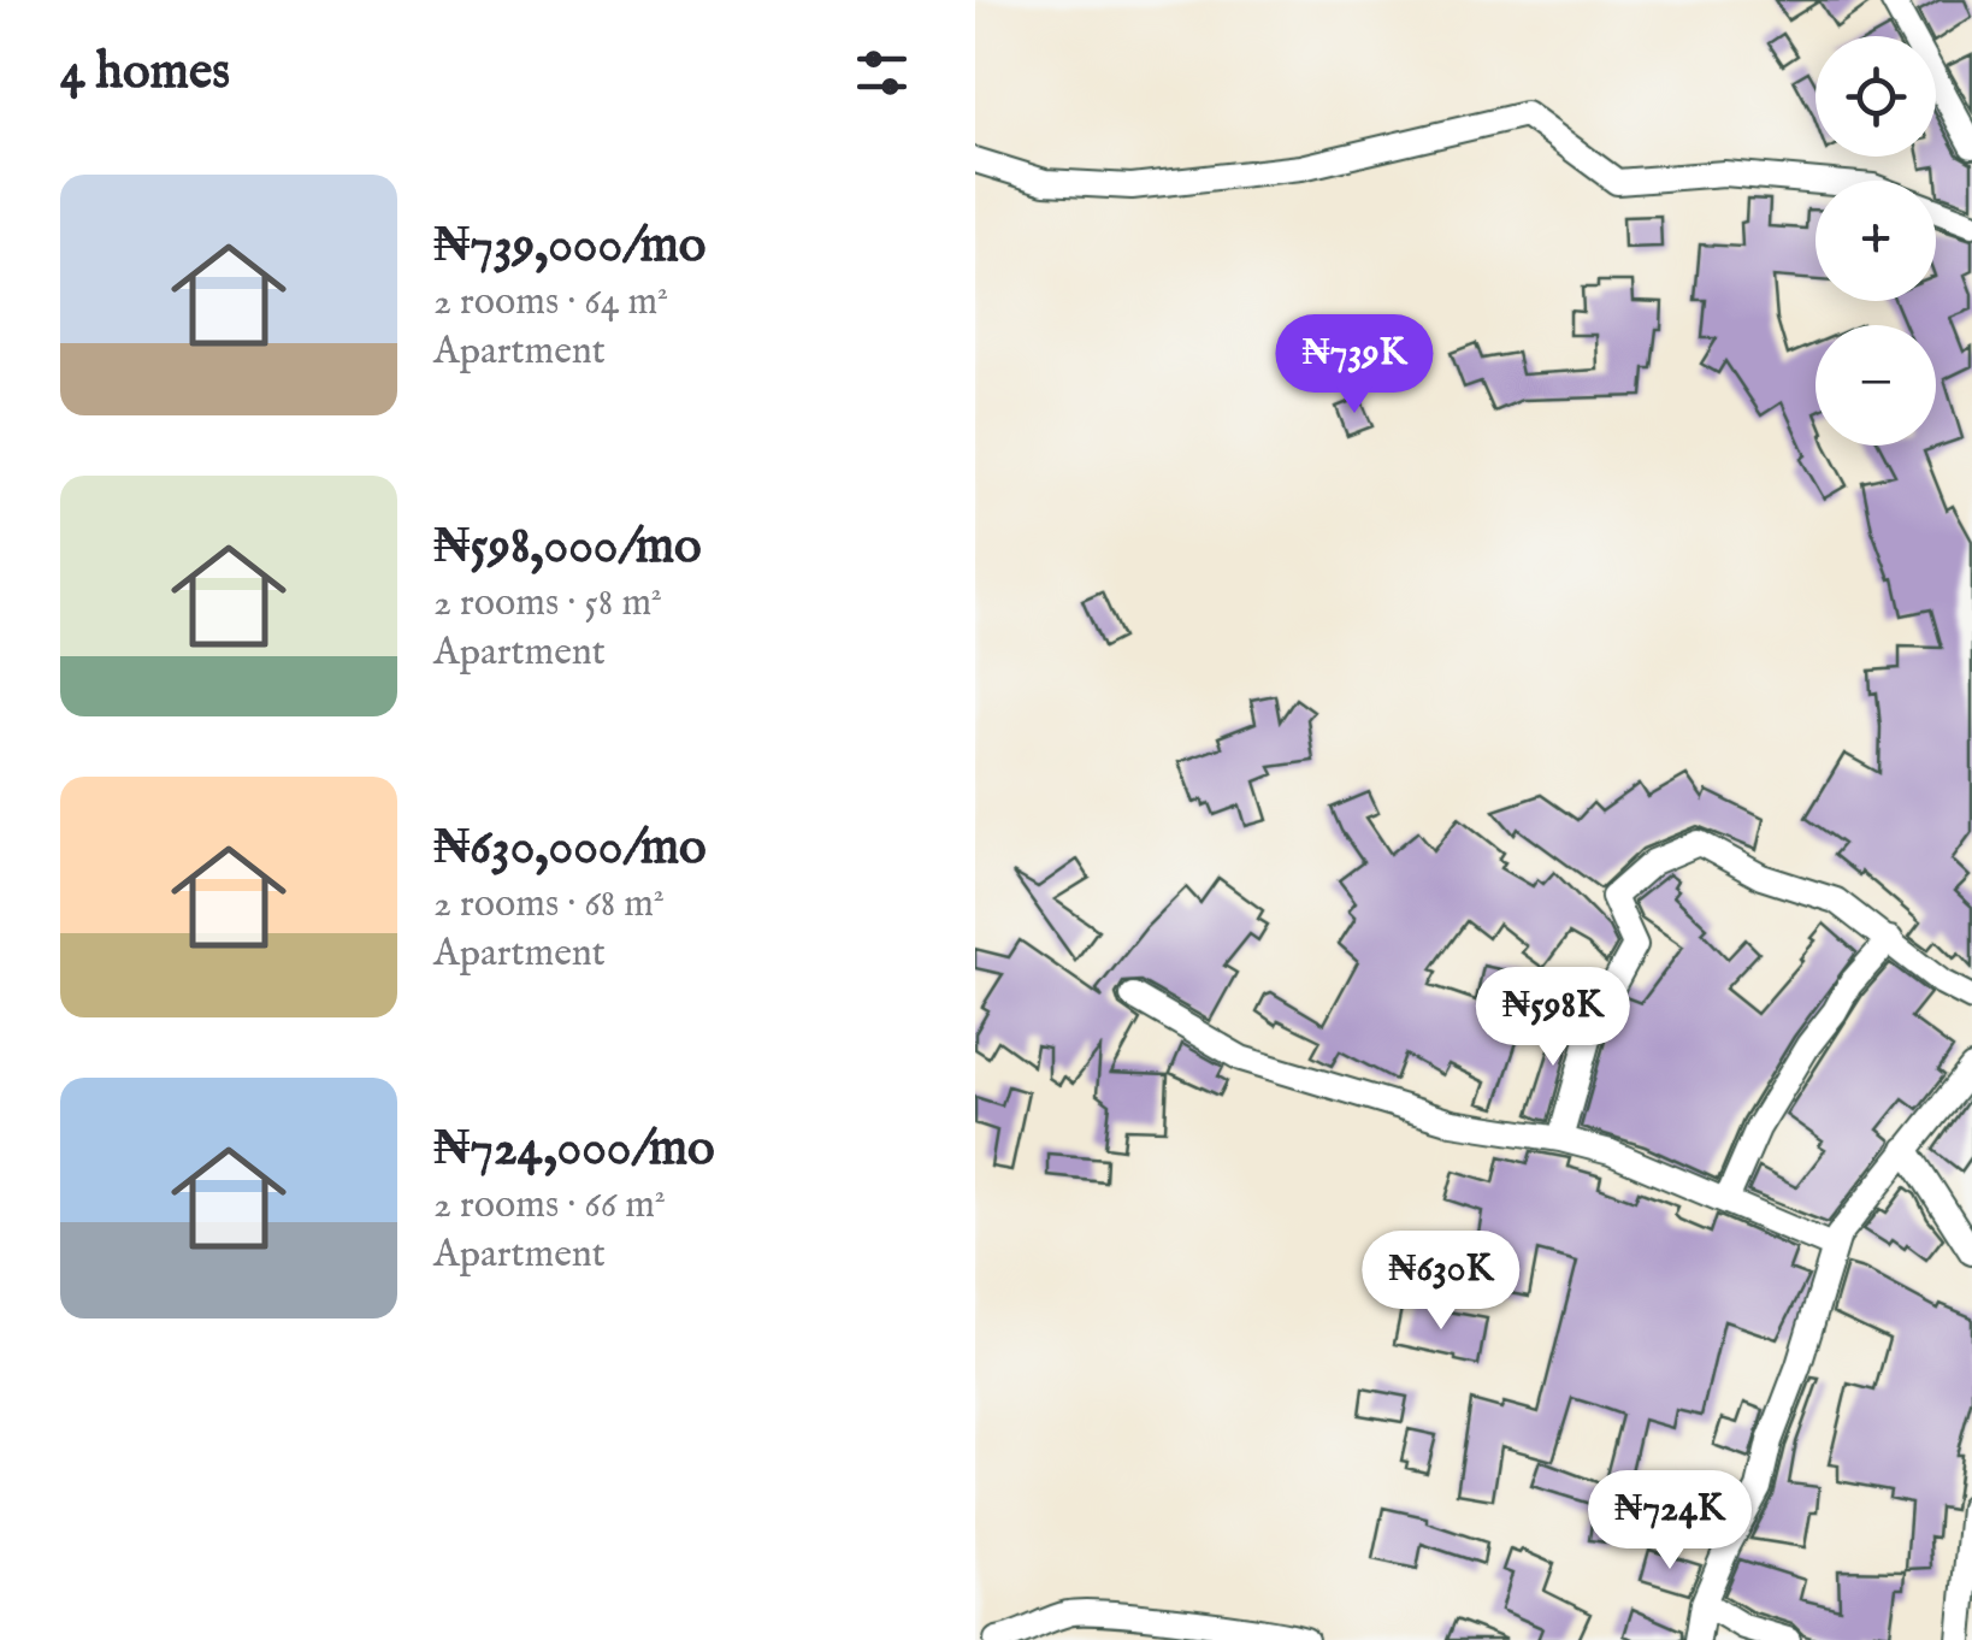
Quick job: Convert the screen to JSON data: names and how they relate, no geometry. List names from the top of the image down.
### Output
{
  "page": {
    "heading": "4 homes",
    "map_buttons": ["+", "−"],
    "list": [
      {
        "name": "₦739,000/mo",
        "note": "2 rooms · 64 m² · Apartment"
      },
      {
        "name": "₦598,000/mo",
        "note": "2 rooms · 58 m² · Apartment"
      },
      {
        "name": "₦630,000/mo",
        "note": "2 rooms · 68 m² · Apartment"
      },
      {
        "name": "₦724,000/mo",
        "note": "2 rooms · 66 m² · Apartment"
      }
    ],
    "price": [
      "₦739K",
      "₦598K",
      "₦630K",
      "₦724K"
    ]
  }
}
